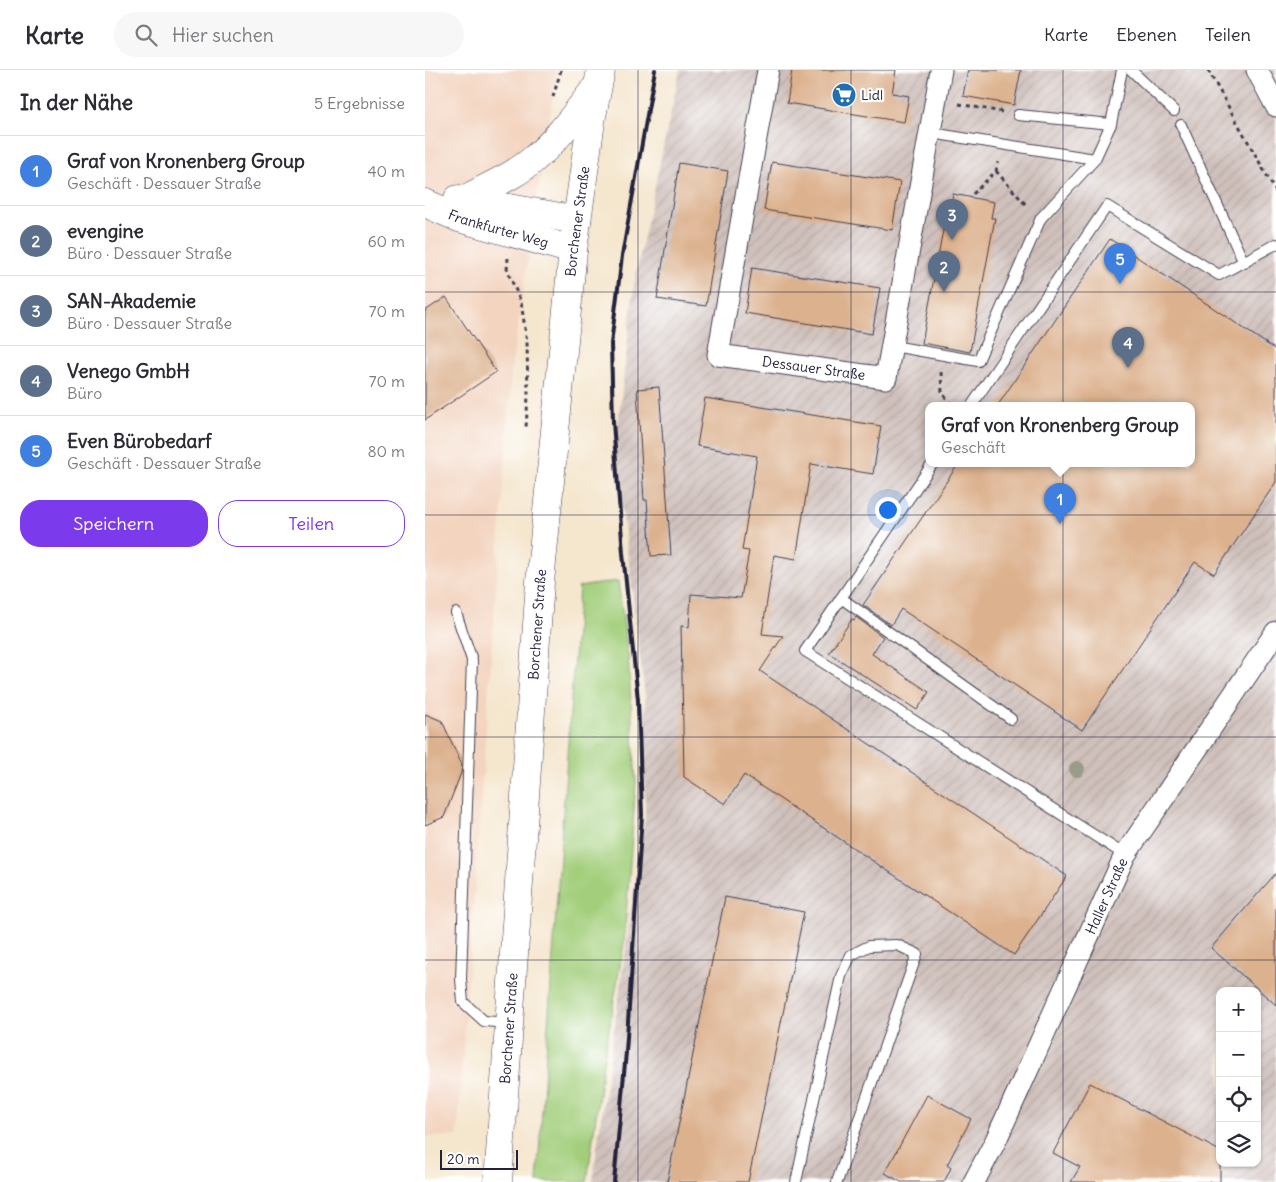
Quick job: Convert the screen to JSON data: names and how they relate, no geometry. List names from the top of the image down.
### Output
{
  "streets": {
    "main road": ["Borchener Straße", "Frankfurter Weg"],
    "street": ["Dessauer Straße", "Haller Straße"]
  },
  "crossings": [
    ["Borchener Straße", "Frankfurter Weg"]
  ],
  "places": {
    "supermarket": ["Lidl"]
  },
  "scale_bar": "20 m",
  "page": {
    "header": "Karte",
    "search": "Hier suchen",
    "nav": ["Karte", "Ebenen", "Teilen"],
    "heading": ["In der Nähe", "5 Ergebnisse"],
    "list": [
      {
        "mark": "1",
        "name": "Graf von Kronenberg Group",
        "note": "Geschäft · Dessauer Straße",
        "value": "40 m"
      },
      {
        "mark": "2",
        "name": "evengine",
        "note": "Büro · Dessauer Straße",
        "value": "60 m"
      },
      {
        "mark": "3",
        "name": "SAN-Akademie",
        "note": "Büro · Dessauer Straße",
        "value": "70 m"
      },
      {
        "mark": "4",
        "name": "Venego GmbH",
        "note": "Büro",
        "value": "70 m"
      },
      {
        "mark": "5",
        "name": "Even Bürobedarf",
        "note": "Geschäft · Dessauer Straße",
        "value": "80 m"
      }
    ],
    "pins": [
      "3",
      "5",
      "2",
      "4",
      "1"
    ],
    "popup": ["Graf von Kronenberg Group", "Geschäft"],
    "buttons": ["Speichern", "Teilen"],
    "map_buttons": ["+", "−"],
    "scale": "20 m"
  }
}
